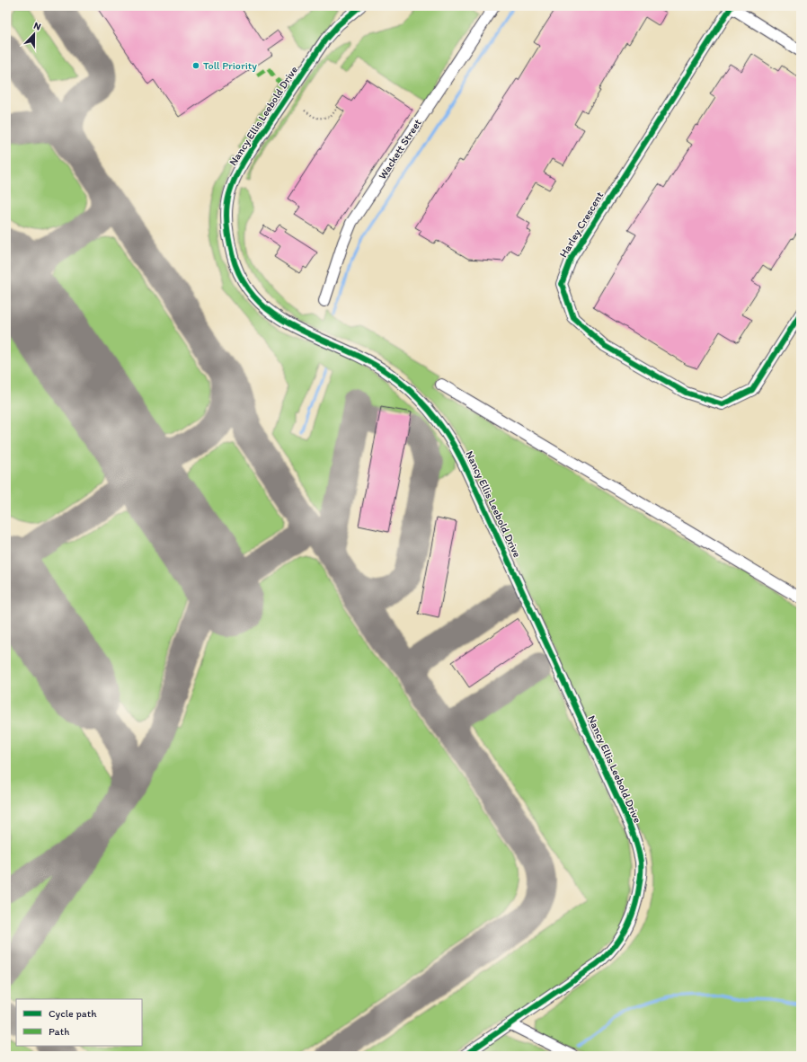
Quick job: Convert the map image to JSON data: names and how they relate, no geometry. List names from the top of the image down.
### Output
{
  "streets": {
    "street": ["Nancy Ellis Leebold Drive", "Wackett Street", "Harley Crescent"]
  },
  "places": ["Toll Priority"],
  "legend": ["Cycle path", "Path"],
  "north": "top"
}
